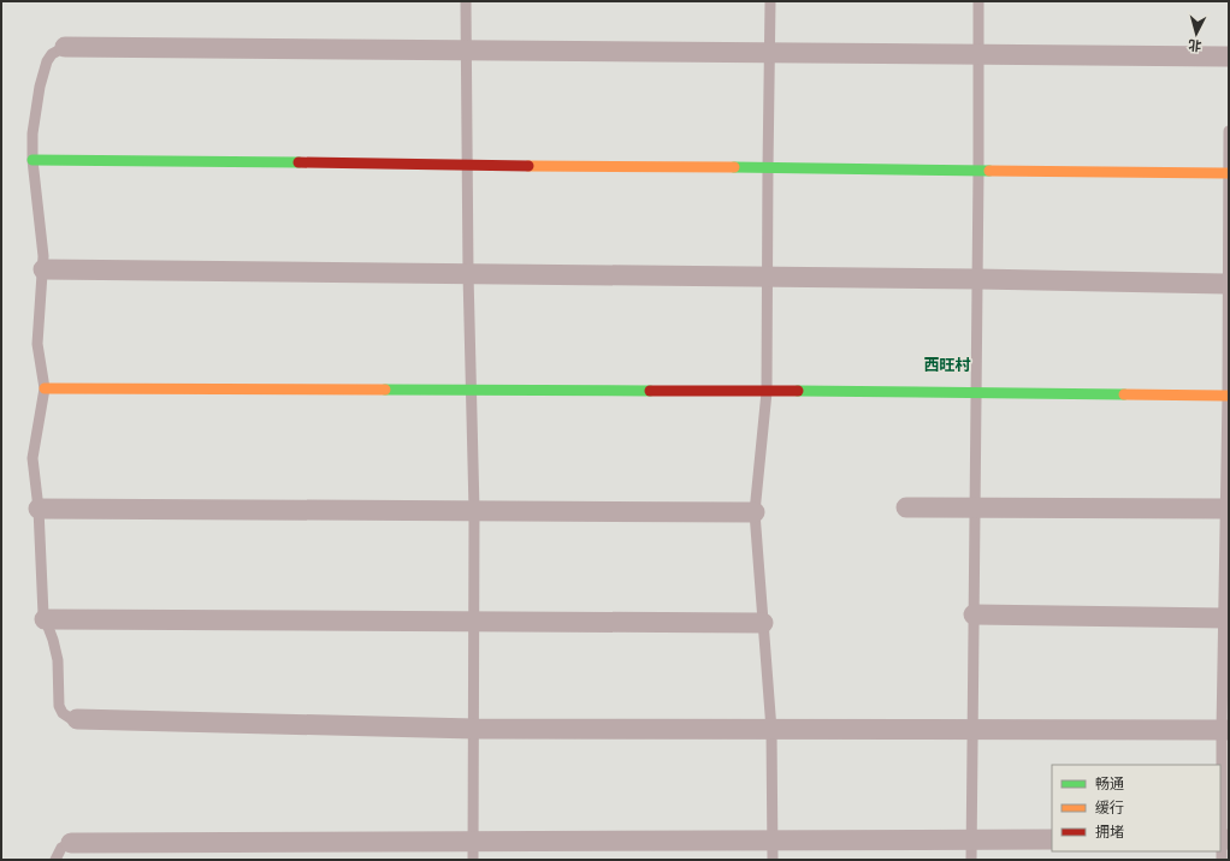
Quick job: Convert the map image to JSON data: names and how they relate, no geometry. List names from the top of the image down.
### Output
{
  "districts": ["西旺村"],
  "legend": ["畅通", "缓行", "拥堵"],
  "north": "bottom"
}
